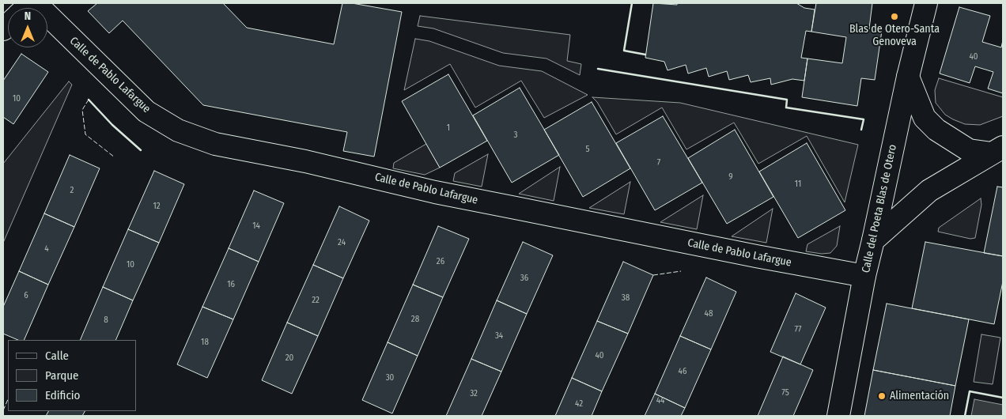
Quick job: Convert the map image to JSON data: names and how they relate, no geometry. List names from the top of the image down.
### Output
{
  "streets": {
    "street": ["Calle de Pablo Lafargue", "Calle del Poeta Blas de Otero"]
  },
  "crossings": [
    ["Calle de Pablo Lafargue", "Calle del Poeta Blas de Otero"]
  ],
  "places": ["Blas de Otero-Santa Genoveva", "Alimentación"],
  "house_numbers": [
    "40",
    "10",
    "1",
    "3",
    "5",
    "7",
    "9",
    "11",
    "2",
    "12",
    "14",
    "24",
    "4",
    "26",
    "10",
    "36",
    "16",
    "6",
    "38",
    "22",
    "48",
    "28",
    "8",
    "77",
    "34",
    "18",
    "40",
    "20",
    "46",
    "30",
    "75",
    "32",
    "44",
    "42"
  ],
  "legend": ["Calle", "Parque", "Edificio"],
  "north": "top"
}
